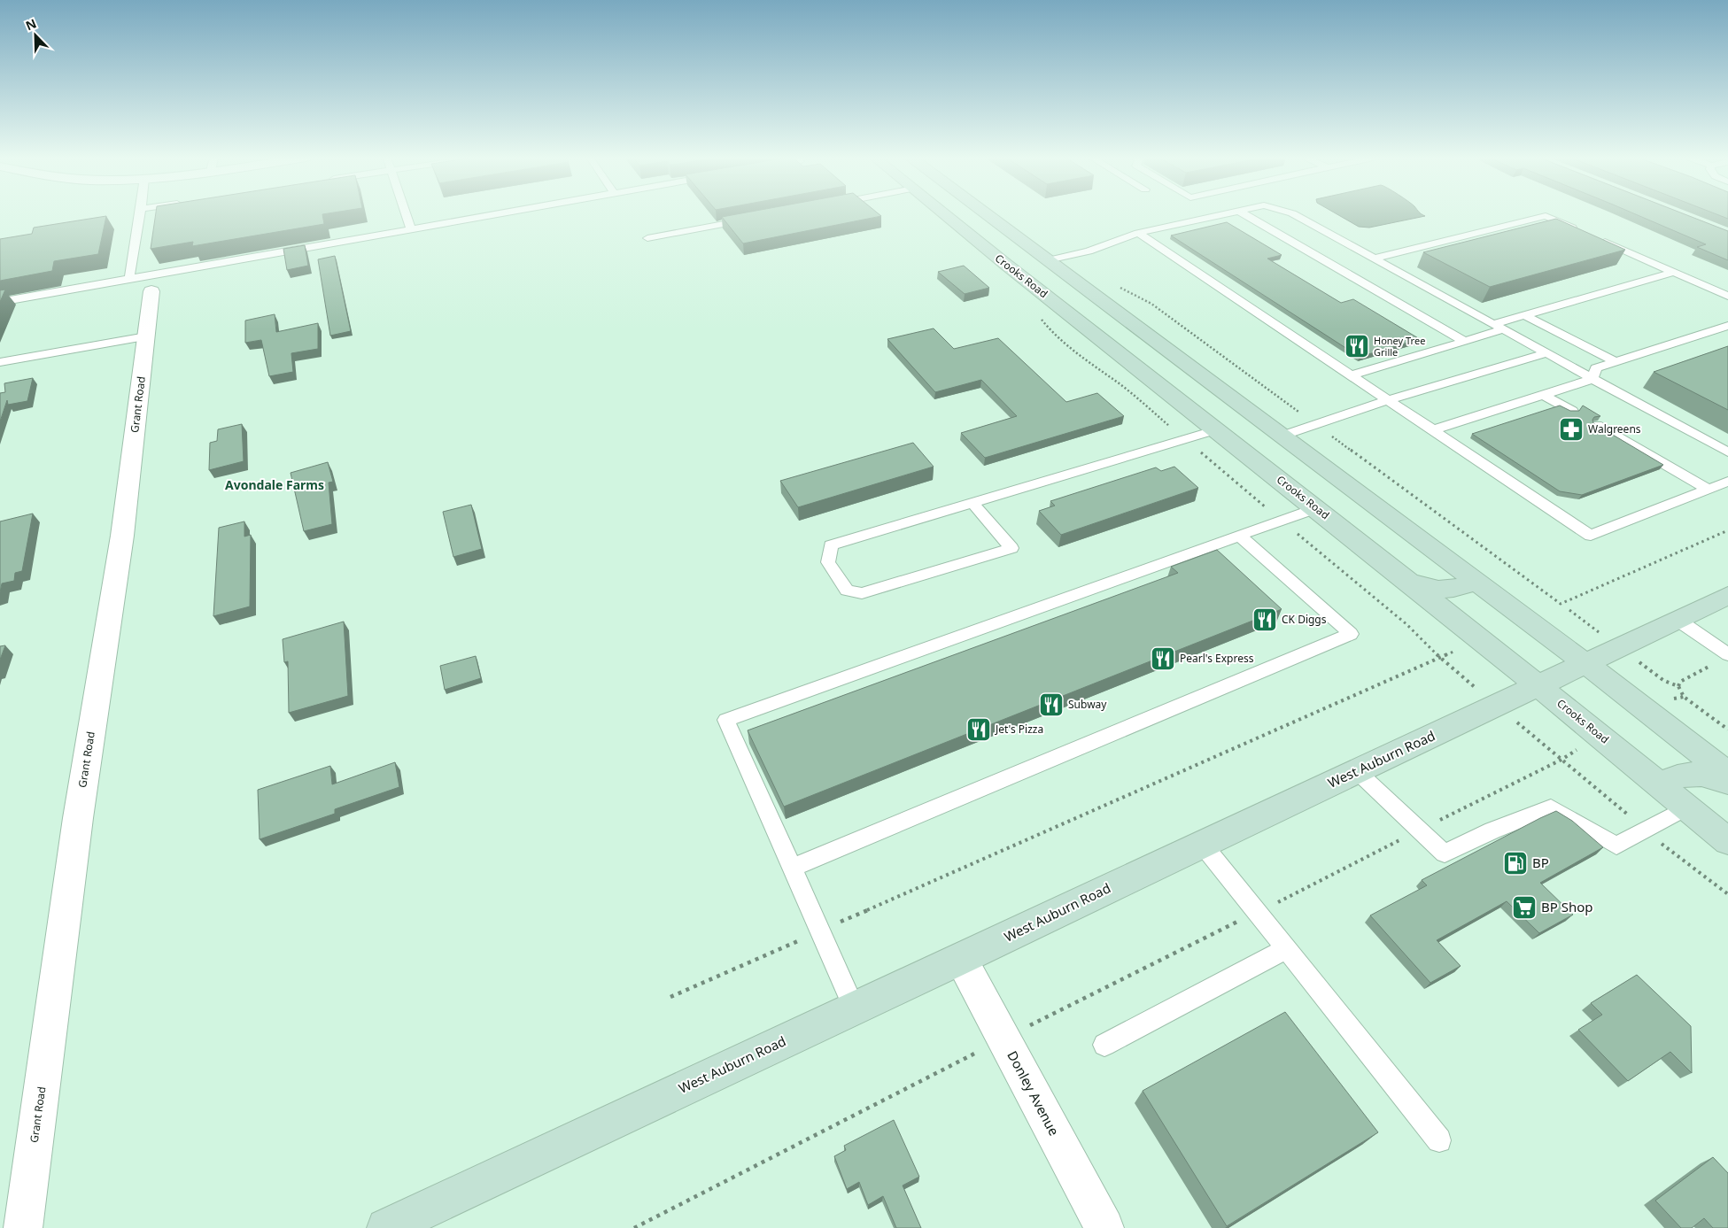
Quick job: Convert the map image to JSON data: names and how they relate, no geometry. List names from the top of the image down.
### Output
{
  "streets": {
    "main road": ["Crooks Road", "West Auburn Road"],
    "street": ["Grant Road", "Donley Avenue"]
  },
  "crossings": [
    ["Crooks Road", "West Auburn Road"],
    ["West Auburn Road", "Donley Avenue"]
  ],
  "districts": ["Avondale Farms"],
  "places": {
    "restaurant": [
      "Honey Tree Grille",
      "CK Diggs",
      "Pearl's Express",
      "Subway",
      "Jet's Pizza"
    ],
    "pharmacy": ["Walgreens"],
    "fuel station": ["BP"],
    "supermarket": ["BP Shop"]
  },
  "north": "top left"
}
